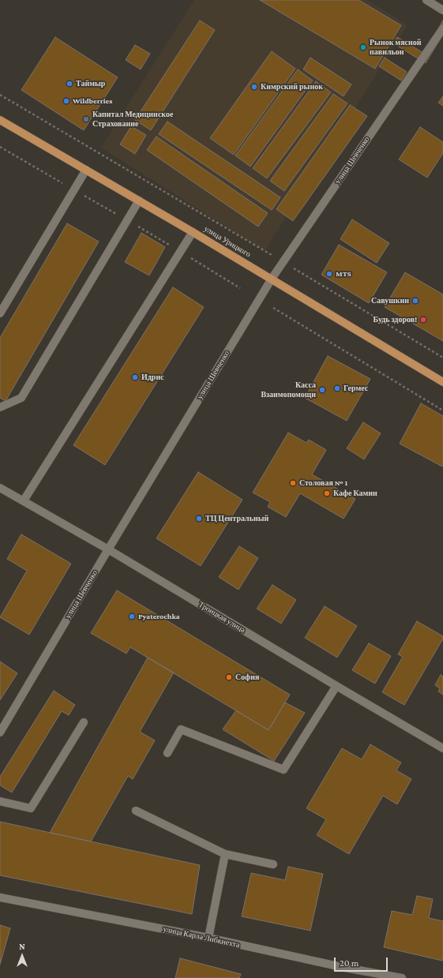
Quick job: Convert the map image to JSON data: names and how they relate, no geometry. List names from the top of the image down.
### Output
{
  "streets": {
    "main road": ["улица Урицкого"],
    "street": ["улица Шевченко", "Троицкая улица", "улица Карла Либкнехта"]
  },
  "crossings": [
    ["улица Шевченко", "улица Урицкого"],
    ["улица Шевченко", "Троицкая улица"]
  ],
  "places": [
    "Рынок мясной павильон",
    "Таймыр",
    "Кимрский рынок",
    "Wildberries",
    "Капитал Медицинское Страхование",
    "MTS",
    "Савушкин",
    "Будь здоров!",
    "Идрис",
    "Гермес",
    "Касса Взаимопомощи",
    "Столовая № 1",
    "Кафе Камин",
    "ТЦ Центральный",
    "Pyaterochka",
    "София"
  ],
  "scale_bar": "20 m",
  "north": "top"
}
